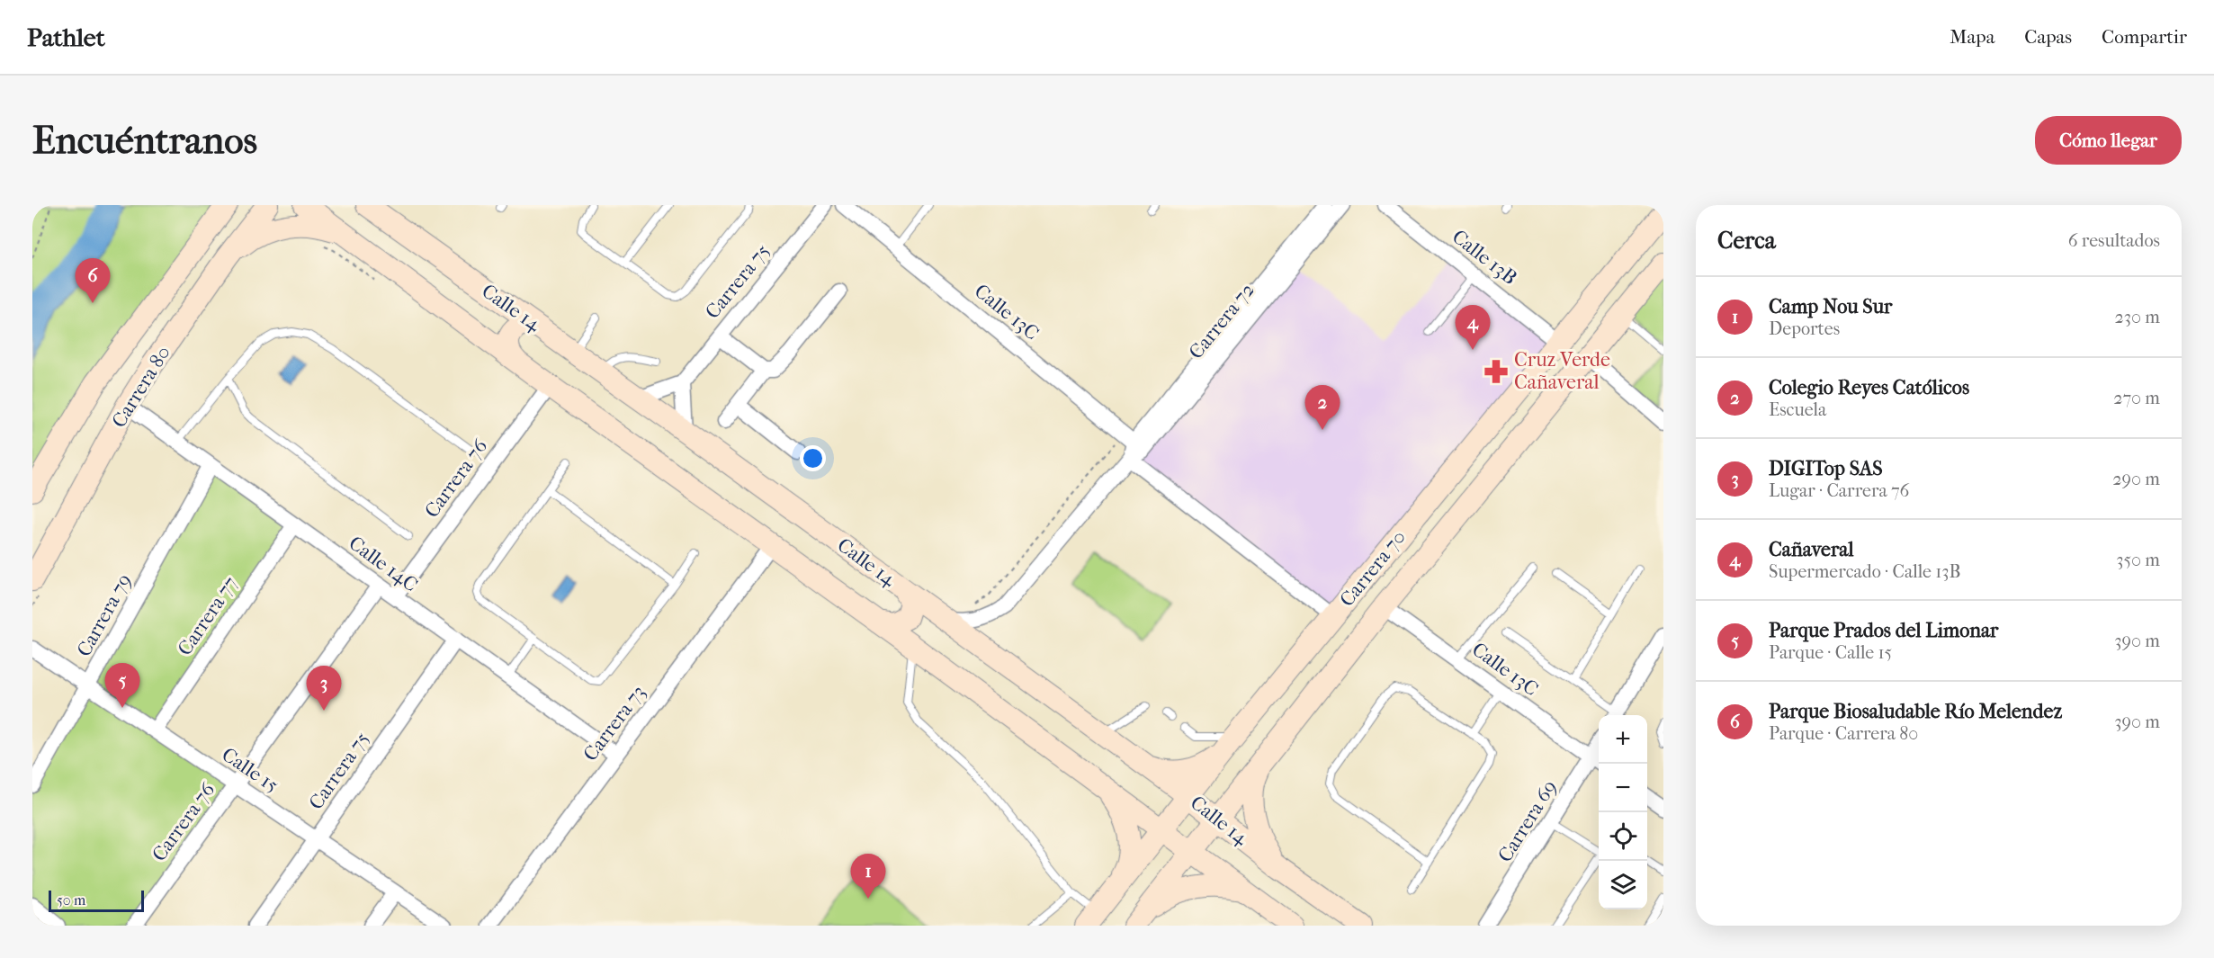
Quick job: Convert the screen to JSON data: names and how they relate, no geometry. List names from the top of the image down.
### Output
{
  "streets": {
    "street": [
      "Calle 13B",
      "Carrera 75",
      "Calle 14",
      "Calle 13C",
      "Carrera 72",
      "Carrera 80",
      "Carrera 76",
      "Calle 14C",
      "Carrera 70",
      "Carrera 79",
      "Carrera 77",
      "Carrera 73",
      "Calle 15",
      "Carrera 69"
    ]
  },
  "crossings": [
    ["Calle 13B", "Carrera 70"],
    ["Carrera 75", "Calle 14C"],
    ["Carrera 75", "Calle 15"],
    ["Calle 14", "Carrera 72"],
    ["Calle 14", "Carrera 76"],
    ["Calle 14", "Carrera 70"],
    ["Calle 14", "Carrera 73"],
    ["Calle 13C", "Carrera 72"],
    ["Calle 13C", "Carrera 70"],
    ["Calle 13C", "Carrera 69"],
    ["Carrera 80", "Calle 14C"],
    ["Carrera 76", "Calle 14C"],
    ["Carrera 76", "Calle 15"],
    ["Calle 14C", "Carrera 79"],
    ["Calle 14C", "Carrera 77"],
    ["Calle 14C", "Carrera 73"],
    ["Carrera 79", "Calle 15"],
    ["Carrera 77", "Calle 15"]
  ],
  "places": {
    "pharmacy": ["Cruz Verde Cañaveral"]
  },
  "scale_bar": "50 m",
  "page": {
    "header": "Pathlet",
    "nav": ["Mapa", "Capas", "Compartir"],
    "buttons": "Cómo llegar",
    "title": "Encuéntranos",
    "heading": ["Cerca", "6 resultados"],
    "pins": [
      "6",
      "4",
      "2",
      "5",
      "3",
      "1"
    ],
    "list": [
      {
        "mark": "1",
        "name": "Camp Nou Sur",
        "note": "Deportes",
        "value": "230 m"
      },
      {
        "mark": "2",
        "name": "Colegio Reyes Católicos",
        "note": "Escuela",
        "value": "270 m"
      },
      {
        "mark": "3",
        "name": "DIGITop SAS",
        "note": "Lugar · Carrera 76",
        "value": "290 m"
      },
      {
        "mark": "4",
        "name": "Cañaveral",
        "note": "Supermercado · Calle 13B",
        "value": "350 m"
      },
      {
        "mark": "5",
        "name": "Parque Prados del Limonar",
        "note": "Parque · Calle 15",
        "value": "390 m"
      },
      {
        "mark": "6",
        "name": "Parque Biosaludable Río Melendez",
        "note": "Parque · Carrera 80",
        "value": "390 m"
      }
    ],
    "map_buttons": ["+", "−"],
    "scale": "50 m"
  }
}
